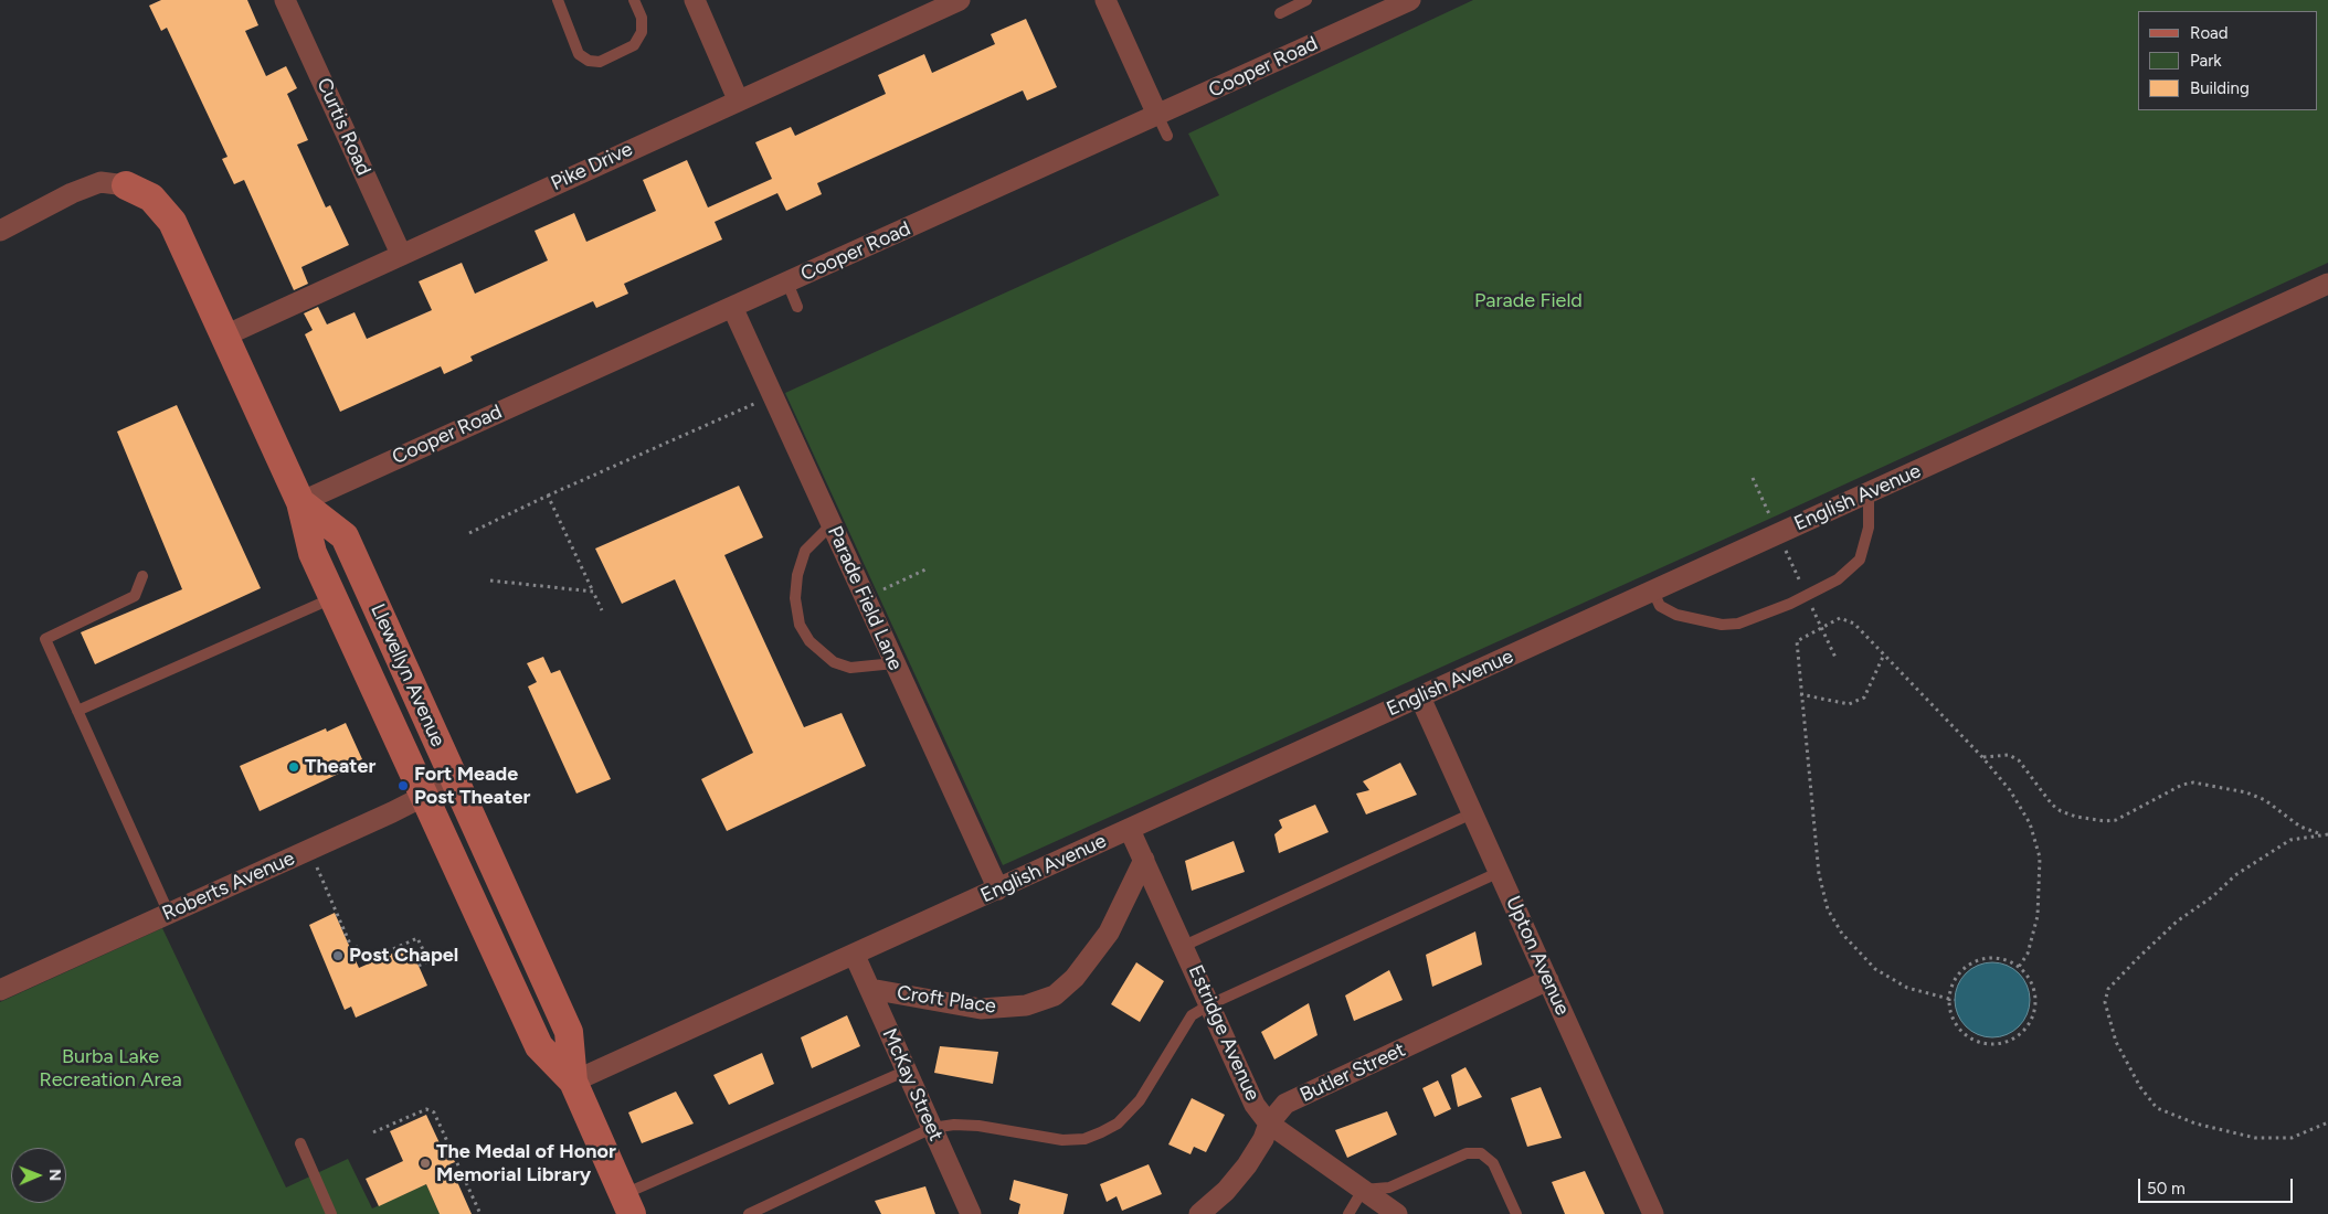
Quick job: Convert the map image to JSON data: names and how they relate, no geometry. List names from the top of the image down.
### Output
{
  "streets": {
    "street": [
      "Cooper Road",
      "Curtis Road",
      "Pike Drive",
      "English Avenue",
      "Parade Field Lane",
      "Llewellyn Avenue",
      "Roberts Avenue",
      "Upton Avenue",
      "Croft Place",
      "Estridge Avenue",
      "Butler Street",
      "McKay Street"
    ]
  },
  "crossings": [
    ["Cooper Road", "Parade Field Lane"],
    ["Cooper Road", "Llewellyn Avenue"],
    ["Curtis Road", "Pike Drive"],
    ["Pike Drive", "Llewellyn Avenue"],
    ["English Avenue", "Parade Field Lane"],
    ["English Avenue", "Llewellyn Avenue"],
    ["English Avenue", "Upton Avenue"],
    ["English Avenue", "Estridge Avenue"],
    ["English Avenue", "McKay Street"],
    ["Llewellyn Avenue", "Roberts Avenue"],
    ["Upton Avenue", "Butler Street"],
    ["Croft Place", "Estridge Avenue"],
    ["Croft Place", "McKay Street"],
    ["Estridge Avenue", "Butler Street"]
  ],
  "parks": ["Parade Field", "Burba Lake Recreation Area"],
  "places": [
    "Theater",
    "Fort Meade Post Theater",
    "Post Chapel",
    "The Medal of Honor Memorial Library"
  ],
  "legend": ["Road", "Park", "Building"],
  "scale_bar": "50 m",
  "north": "right"
}
